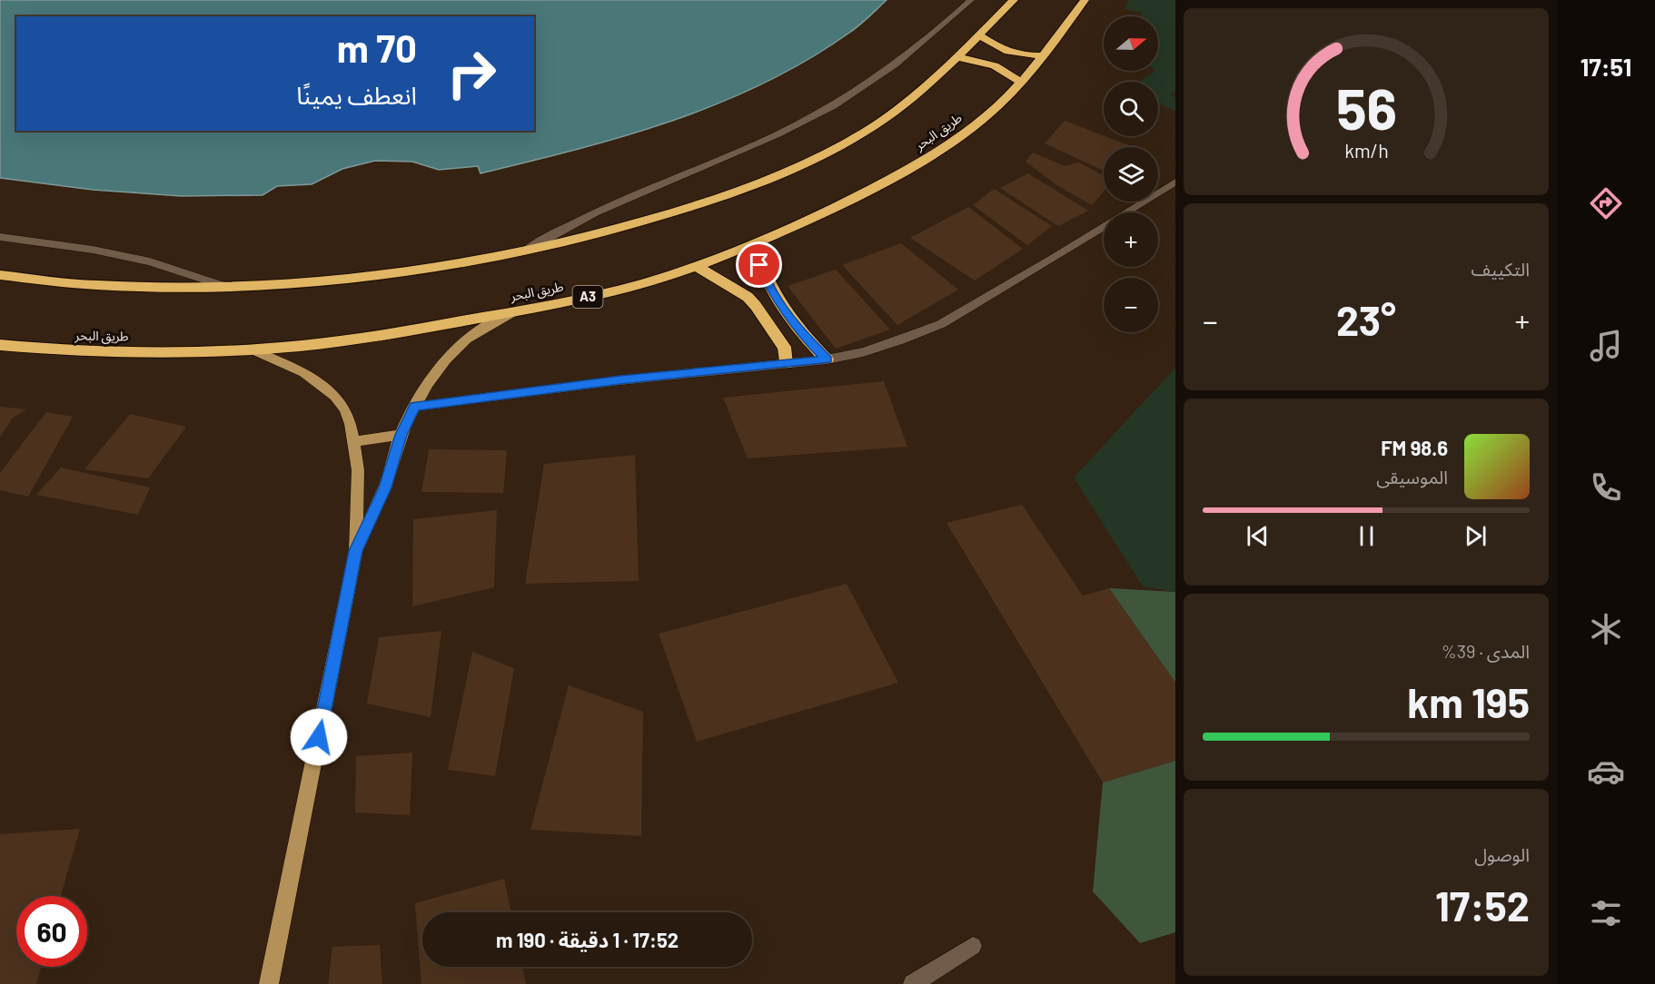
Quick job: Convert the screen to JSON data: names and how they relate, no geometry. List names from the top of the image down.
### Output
{
  "streets": {
    "highway": ["طريق البحر", "A3"]
  },
  "north": "right",
  "page": {
    "tabs": "17:51",
    "map_buttons": ["+", "−"],
    "turn": ["70 m", "انعطف يمينًا"],
    "tile": [
      "التكييف",
      ["المدى · 39%", "195 km"],
      ["الوصول", "17:52"]
    ],
    "heat": ["−", "23°", "+"],
    "song": ["98.6 FM", "الموسيقى"],
    "limit": "60",
    "trip": "17:52 · 1 دقيقة · 190 m",
    "gauge": ["56", "km/h"]
  }
}
